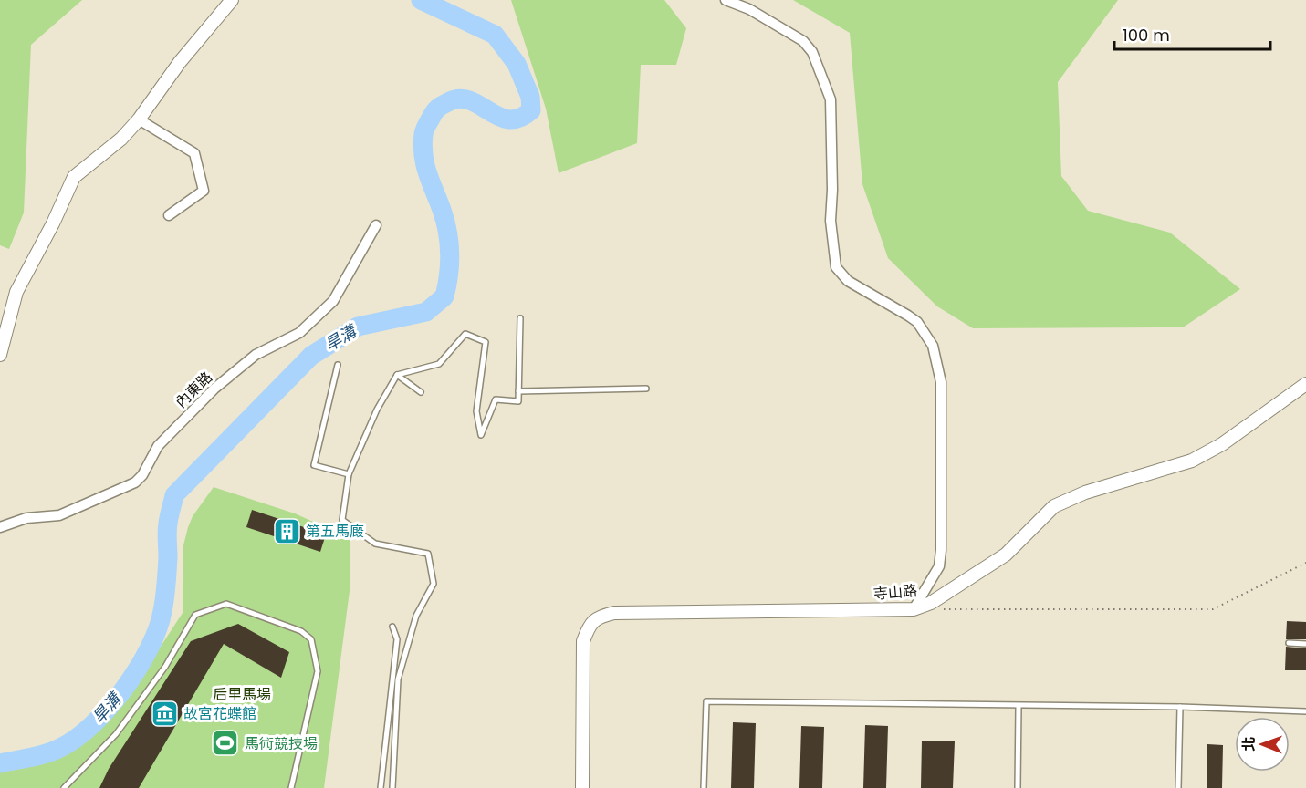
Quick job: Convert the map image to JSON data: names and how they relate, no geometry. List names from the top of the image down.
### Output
{
  "streets": {
    "street": ["內東路", "寺山路"]
  },
  "water": ["旱溝"],
  "parks": ["后里馬場"],
  "places": {
    "building": ["第五馬廄"],
    "museum": ["故宮花蝶館"],
    "sports": ["馬術競技場"]
  },
  "scale_bar": "100 m",
  "north": "left"
}
